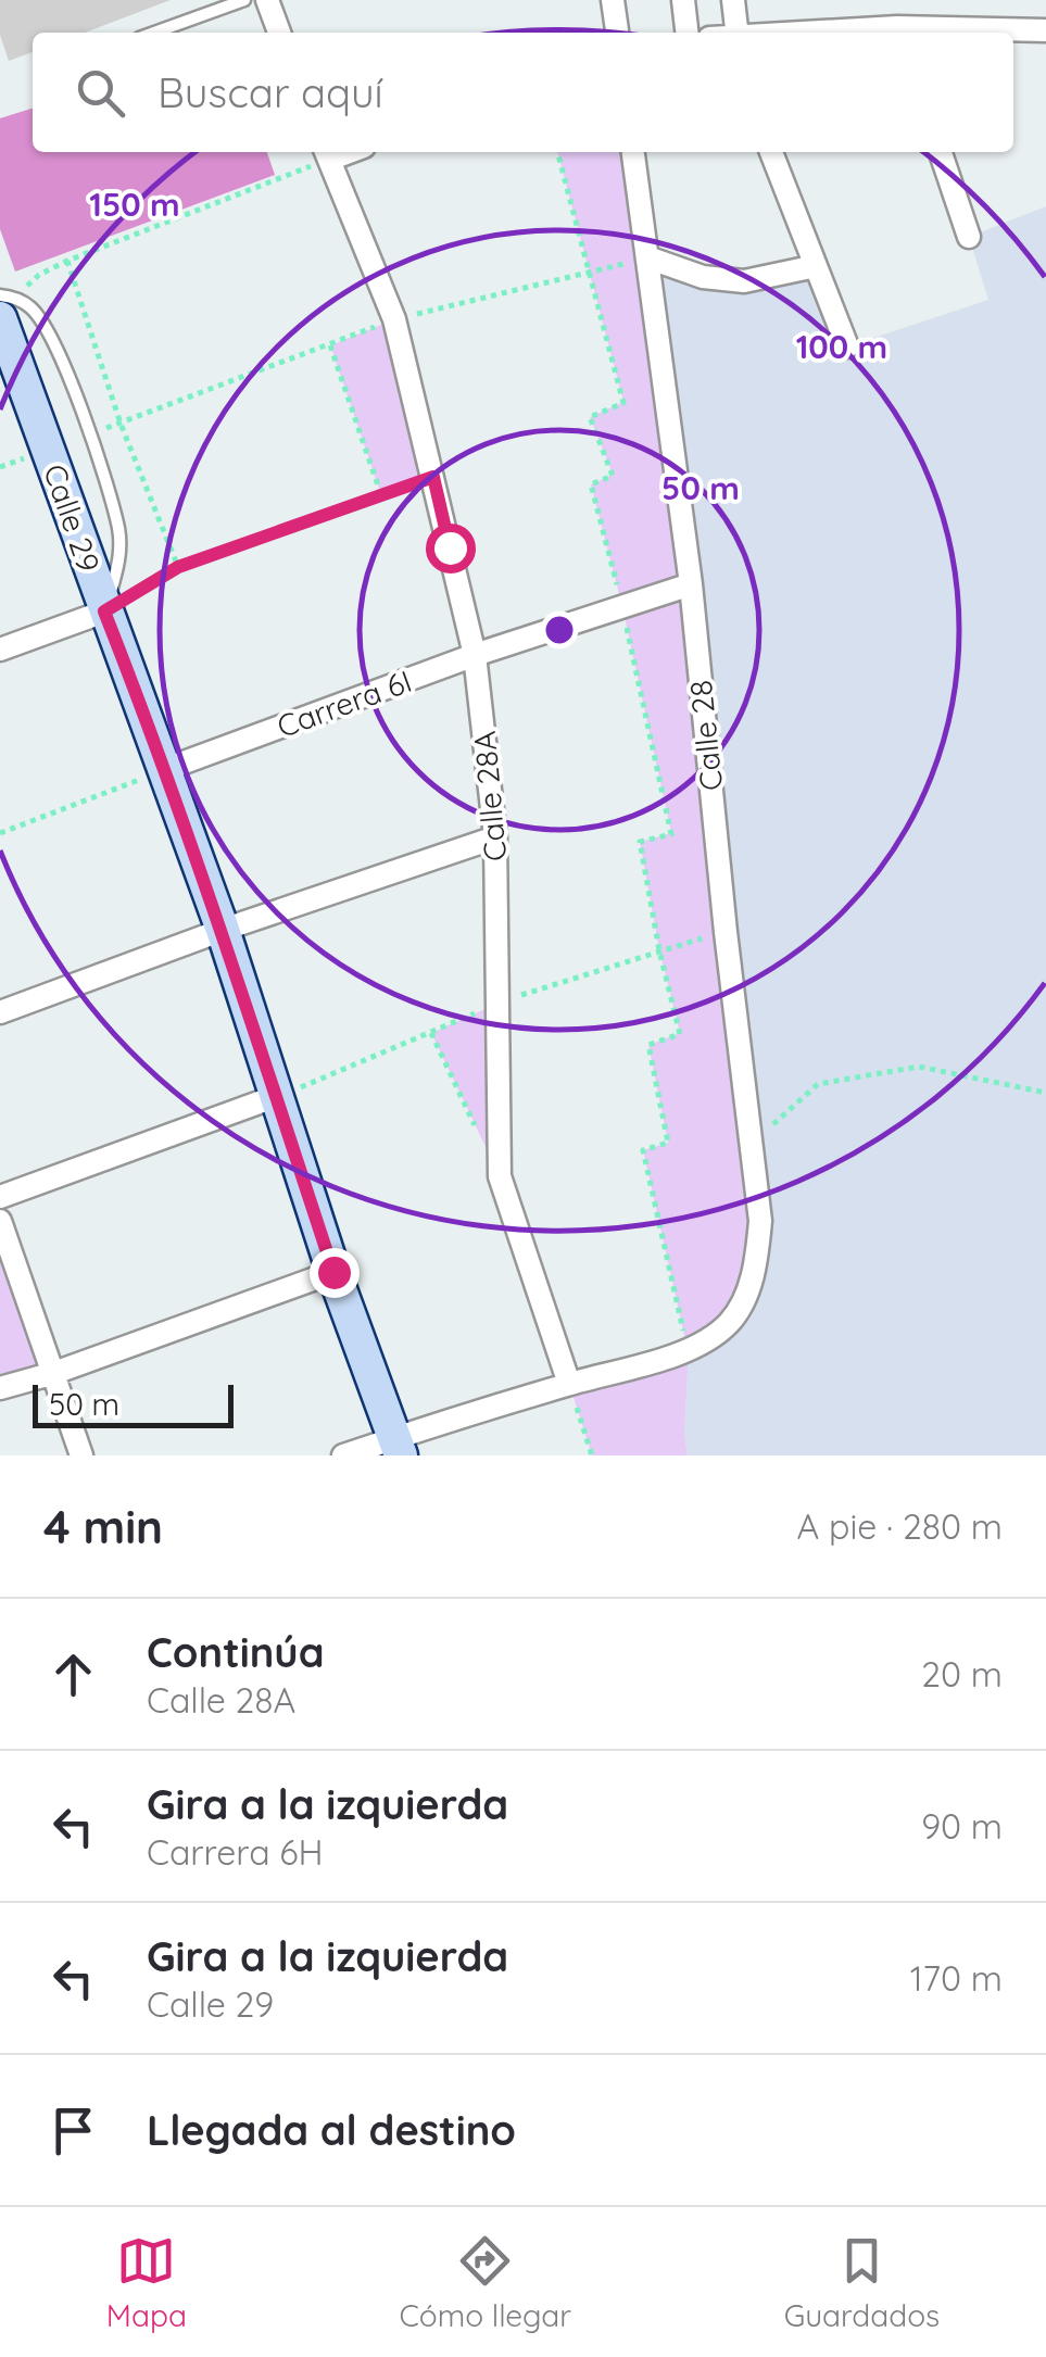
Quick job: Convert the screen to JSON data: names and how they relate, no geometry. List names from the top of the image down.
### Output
{
  "streets": {
    "street": [
      "Calle 29",
      "Carrera 6I",
      "Calle 28",
      "Calle 28A"
    ]
  },
  "crossings": [
    ["Calle 29", "Carrera 6I"],
    ["Carrera 6I", "Calle 28"],
    ["Carrera 6I", "Calle 28A"]
  ],
  "scale_bar": "50 m",
  "page": {
    "search": "Buscar aquí",
    "scale": "50 m",
    "heading": ["4 min", "A pie · 280 m"],
    "list": [
      ["Continúa", "Calle 28A", "20 m"],
      ["Gira a la izquierda", "Carrera 6H", "90 m"],
      ["Gira a la izquierda", "Calle 29", "170 m"],
      "Llegada al destino"
    ],
    "nav": ["Mapa", "Cómo llegar", "Guardados"]
  },
  "rings": ["150 m", "100 m", "50 m"]
}
